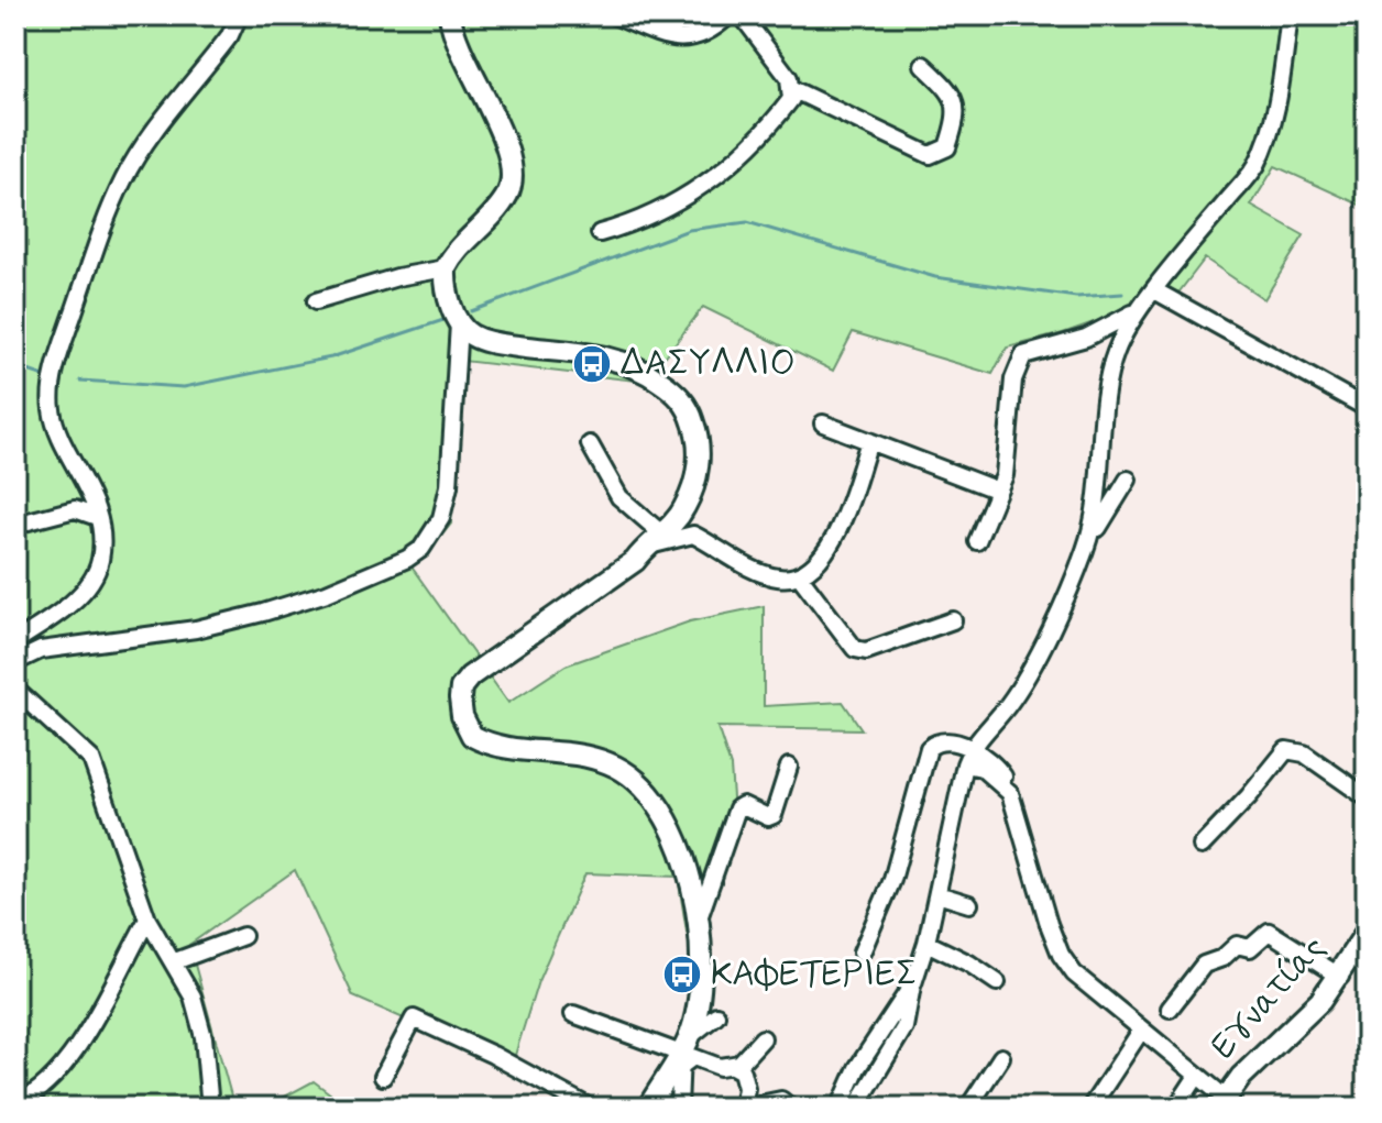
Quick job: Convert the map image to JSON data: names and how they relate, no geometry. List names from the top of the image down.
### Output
{
  "streets": {
    "street": ["Εγνατίας"]
  },
  "places": {
    "bus stop": ["ΔΑΣΥΛΛΙΟ", "ΚΑΦΕΤΕΡΙΕΣ"]
  }
}
